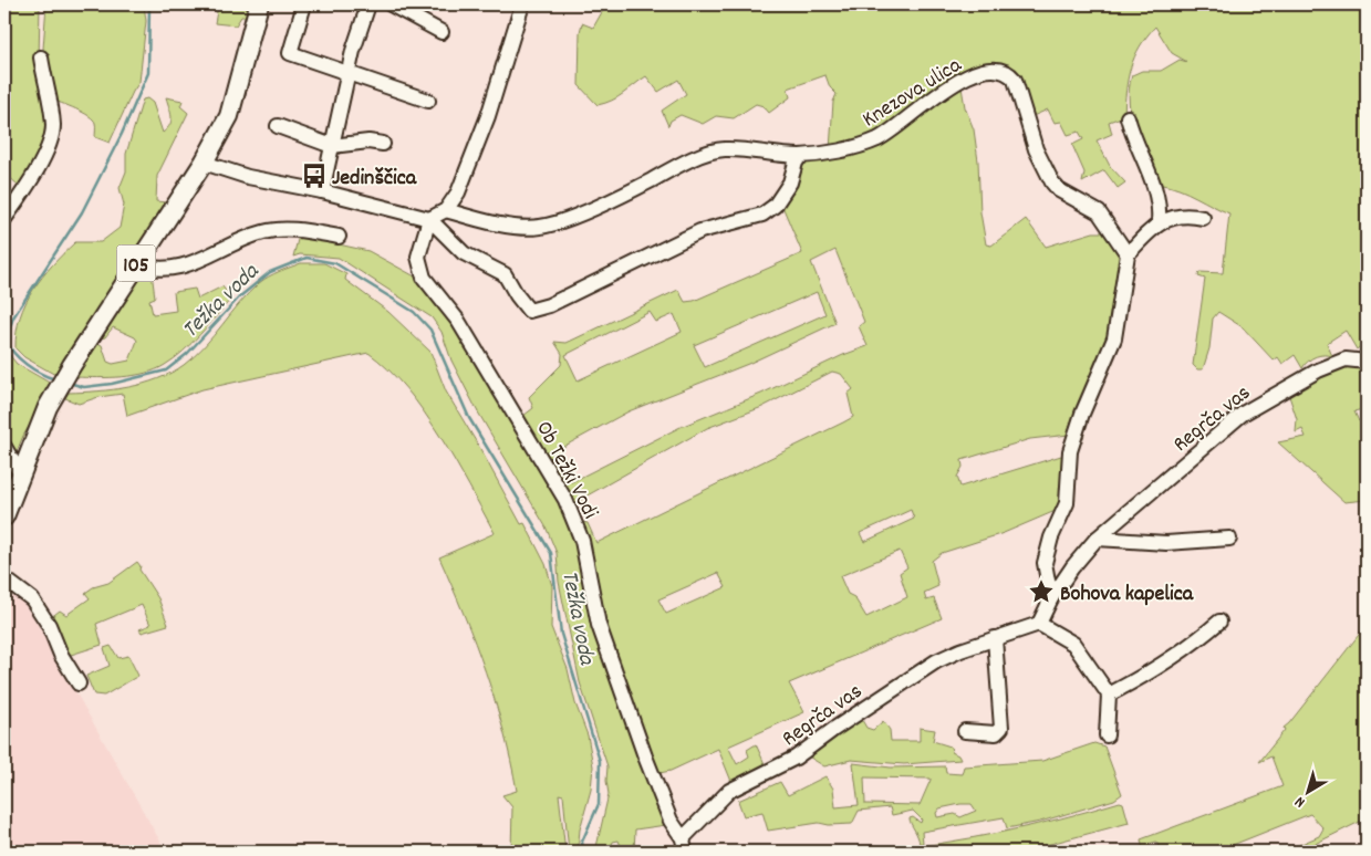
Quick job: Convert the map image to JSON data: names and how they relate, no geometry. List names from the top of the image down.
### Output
{
  "streets": {
    "main road": ["105"],
    "street": ["Knezova ulica", "Regrča vas", "Ob Težki Vodi"]
  },
  "crossings": [
    ["Regrča vas", "Ob Težki Vodi"]
  ],
  "water": ["Težka voda"],
  "places": {
    "bus stop": ["Jedinščica"],
    "place": ["Bohova kapelica"]
  },
  "north": "bottom left"
}
